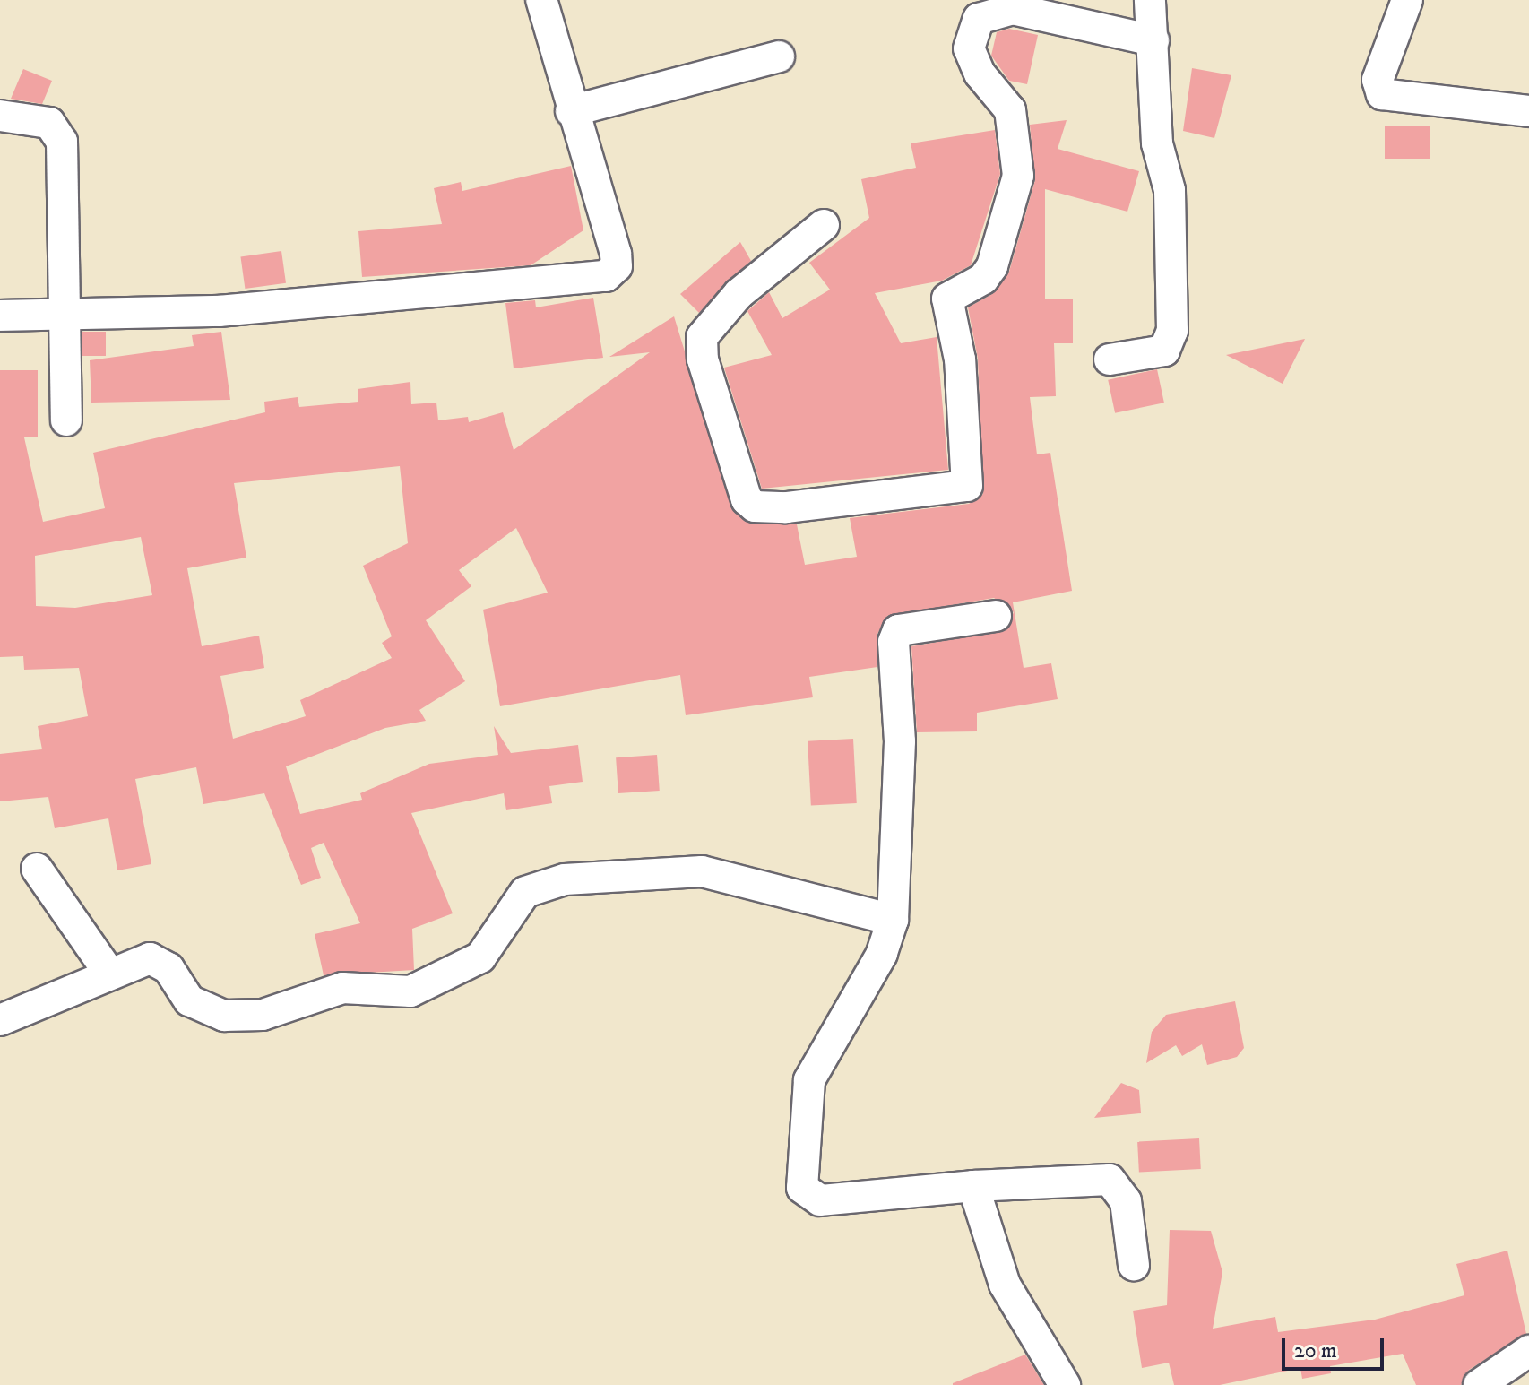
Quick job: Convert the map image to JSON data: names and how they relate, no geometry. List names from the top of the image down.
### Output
{
  "scale_bar": "20 m"
}
